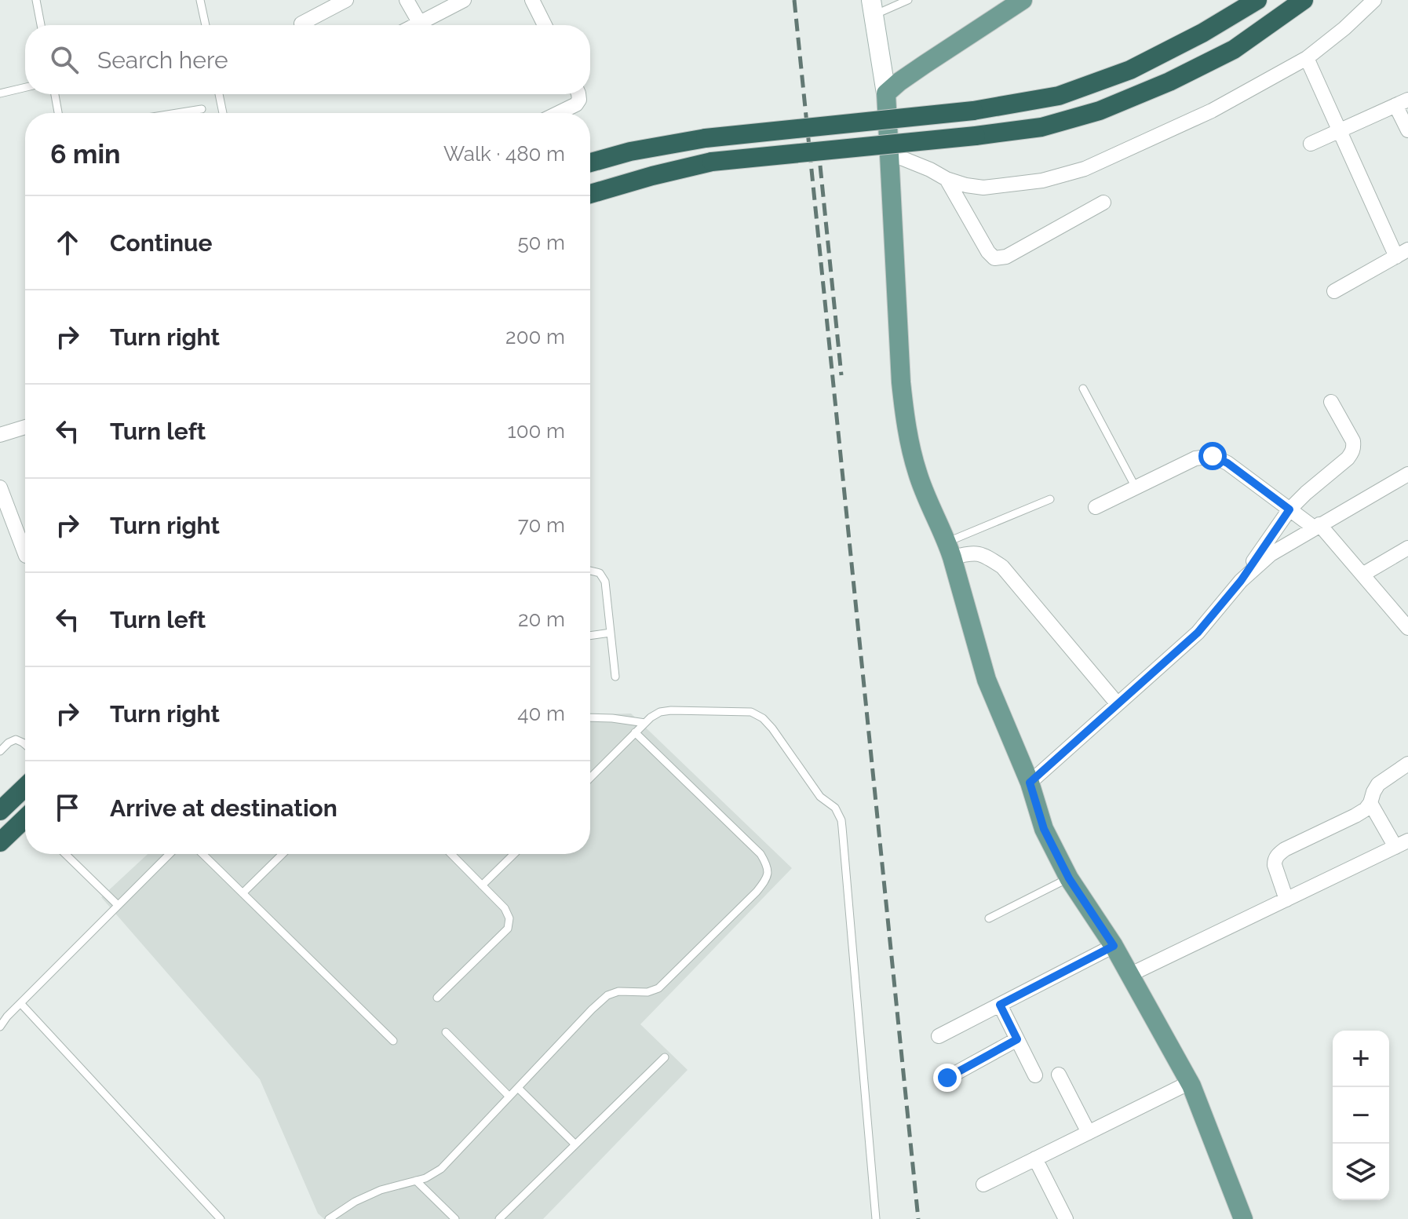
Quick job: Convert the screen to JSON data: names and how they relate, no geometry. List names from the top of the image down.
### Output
{
  "page": {
    "search": "Search here",
    "heading": ["6 min", "Walk · 480 m"],
    "list": [
      ["Continue", "50 m"],
      ["Turn right", "200 m"],
      ["Turn left", "100 m"],
      ["Turn right", "70 m"],
      ["Turn left", "20 m"],
      ["Turn right", "40 m"],
      "Arrive at destination"
    ],
    "map_buttons": ["+", "−"]
  }
}
